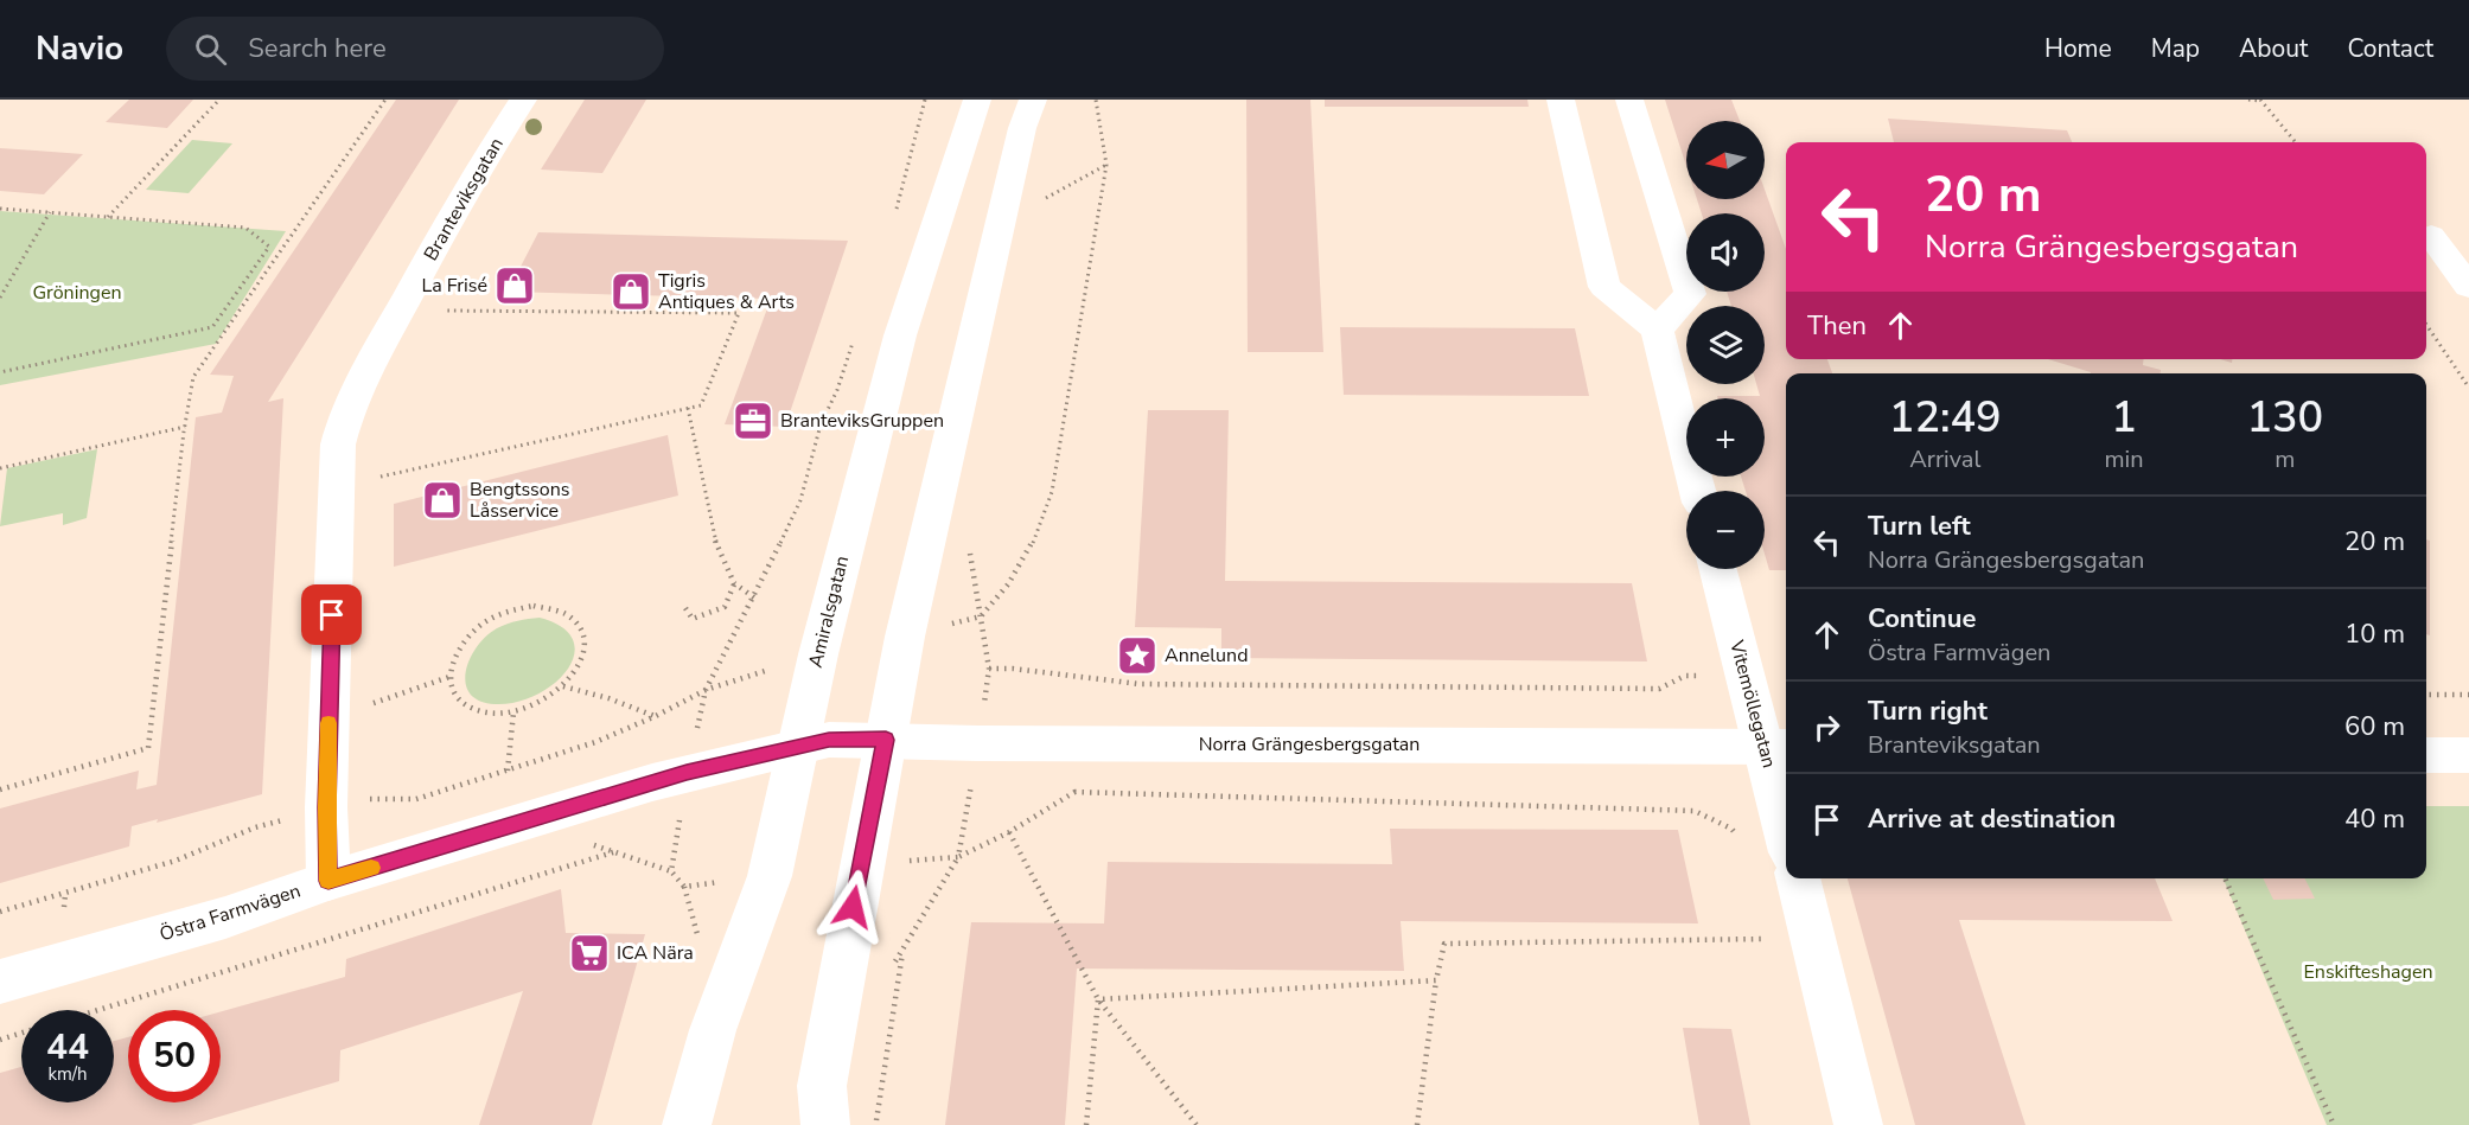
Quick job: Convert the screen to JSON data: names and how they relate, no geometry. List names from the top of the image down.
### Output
{
  "streets": {
    "street": [
      "Branteviksgatan",
      "Amiralsgatan",
      "Vitemöllegatan",
      "Norra Grängesbergsgatan",
      "Östra Farmvägen"
    ]
  },
  "crossings": [
    ["Branteviksgatan", "Östra Farmvägen"],
    ["Amiralsgatan", "Norra Grängesbergsgatan"],
    ["Amiralsgatan", "Östra Farmvägen"],
    ["Vitemöllegatan", "Norra Grängesbergsgatan"],
    ["Norra Grängesbergsgatan", "Östra Farmvägen"]
  ],
  "parks": ["Gröningen", "Enskifteshagen"],
  "places": {
    "shop": ["La Frisé", "Tigris Antiques & Arts", "Bengtssons Låsservice"],
    "office": ["BranteviksGruppen"],
    "place": ["Annelund"],
    "supermarket": ["ICA Nära"]
  },
  "north": "left",
  "page": {
    "header": "Navio",
    "search": "Search here",
    "nav": [
      "Home",
      "Map",
      "About",
      "Contact"
    ],
    "map_buttons": ["+", "−"],
    "turn": ["20 m", "Norra Grängesbergsgatan"],
    "then": "Then",
    "eta": [
      "12:49",
      "Arrival",
      "1",
      "min",
      "130",
      "m"
    ],
    "list": [
      {
        "name": "Turn left",
        "note": "Norra Grängesbergsgatan",
        "value": "20 m"
      },
      {
        "name": "Continue",
        "note": "Östra Farmvägen",
        "value": "10 m"
      },
      {
        "name": "Turn right",
        "note": "Branteviksgatan",
        "value": "60 m"
      },
      {
        "name": "Arrive at destination",
        "value": "40 m"
      }
    ],
    "speed": "44 km/h",
    "limit": "50"
  }
}
